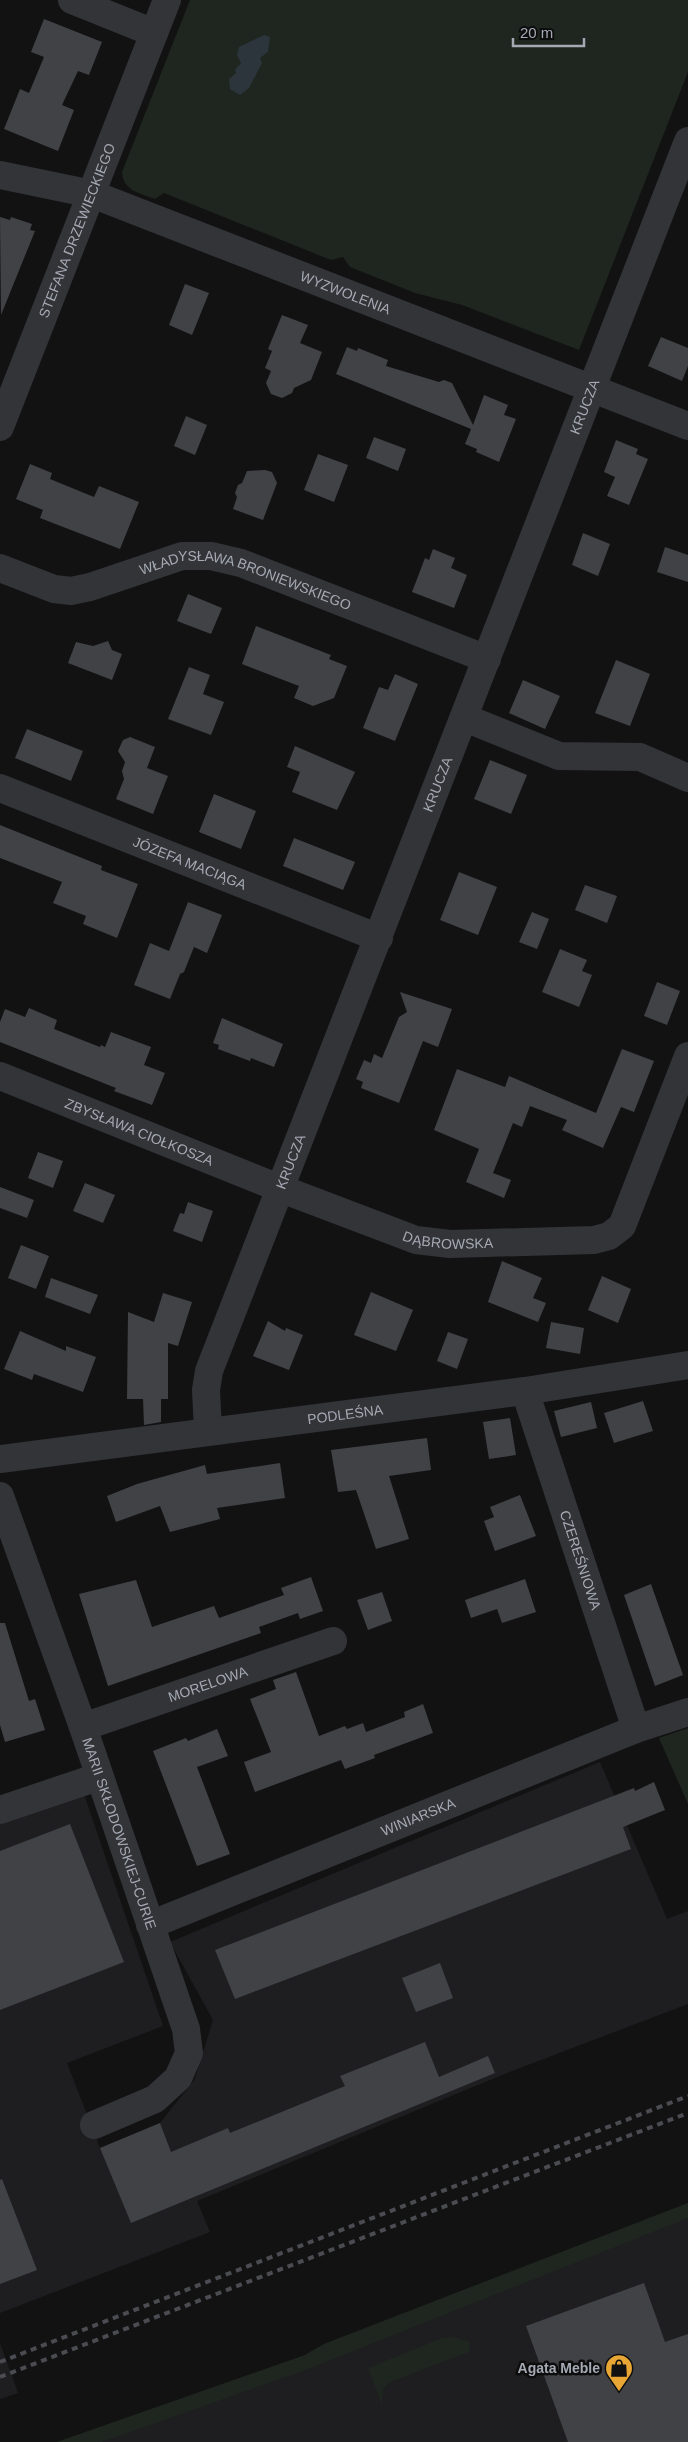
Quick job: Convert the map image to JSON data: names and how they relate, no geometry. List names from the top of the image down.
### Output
{
  "streets": {
    "street": [
      "STEFANA DRZEWIECKIEGO",
      "WYZWOLENIA",
      "KRUCZA",
      "WŁADYSŁAWA BRONIEWSKIEGO",
      "JÓZEFA MACIĄGA",
      "ZBYSŁAWA CIOŁKOSZA",
      "DĄBROWSKA",
      "PODLEŚNA",
      "CZEREŚNIOWA",
      "MORELOWA",
      "WINIARSKA",
      "MARII SKŁODOWSKIEJ-CURIE"
    ]
  },
  "crossings": [
    ["STEFANA DRZEWIECKIEGO", "WYZWOLENIA"],
    ["WYZWOLENIA", "KRUCZA"],
    ["KRUCZA", "WŁADYSŁAWA BRONIEWSKIEGO"],
    ["KRUCZA", "JÓZEFA MACIĄGA"],
    ["KRUCZA", "ZBYSŁAWA CIOŁKOSZA"],
    ["KRUCZA", "DĄBROWSKA"],
    ["KRUCZA", "PODLEŚNA"],
    ["ZBYSŁAWA CIOŁKOSZA", "DĄBROWSKA"],
    ["PODLEŚNA", "CZEREŚNIOWA"],
    ["CZEREŚNIOWA", "WINIARSKA"],
    ["MORELOWA", "MARII SKŁODOWSKIEJ-CURIE"],
    ["WINIARSKA", "MARII SKŁODOWSKIEJ-CURIE"]
  ],
  "places": {
    "shop": ["Agata Meble"]
  },
  "scale_bar": "20 m"
}
